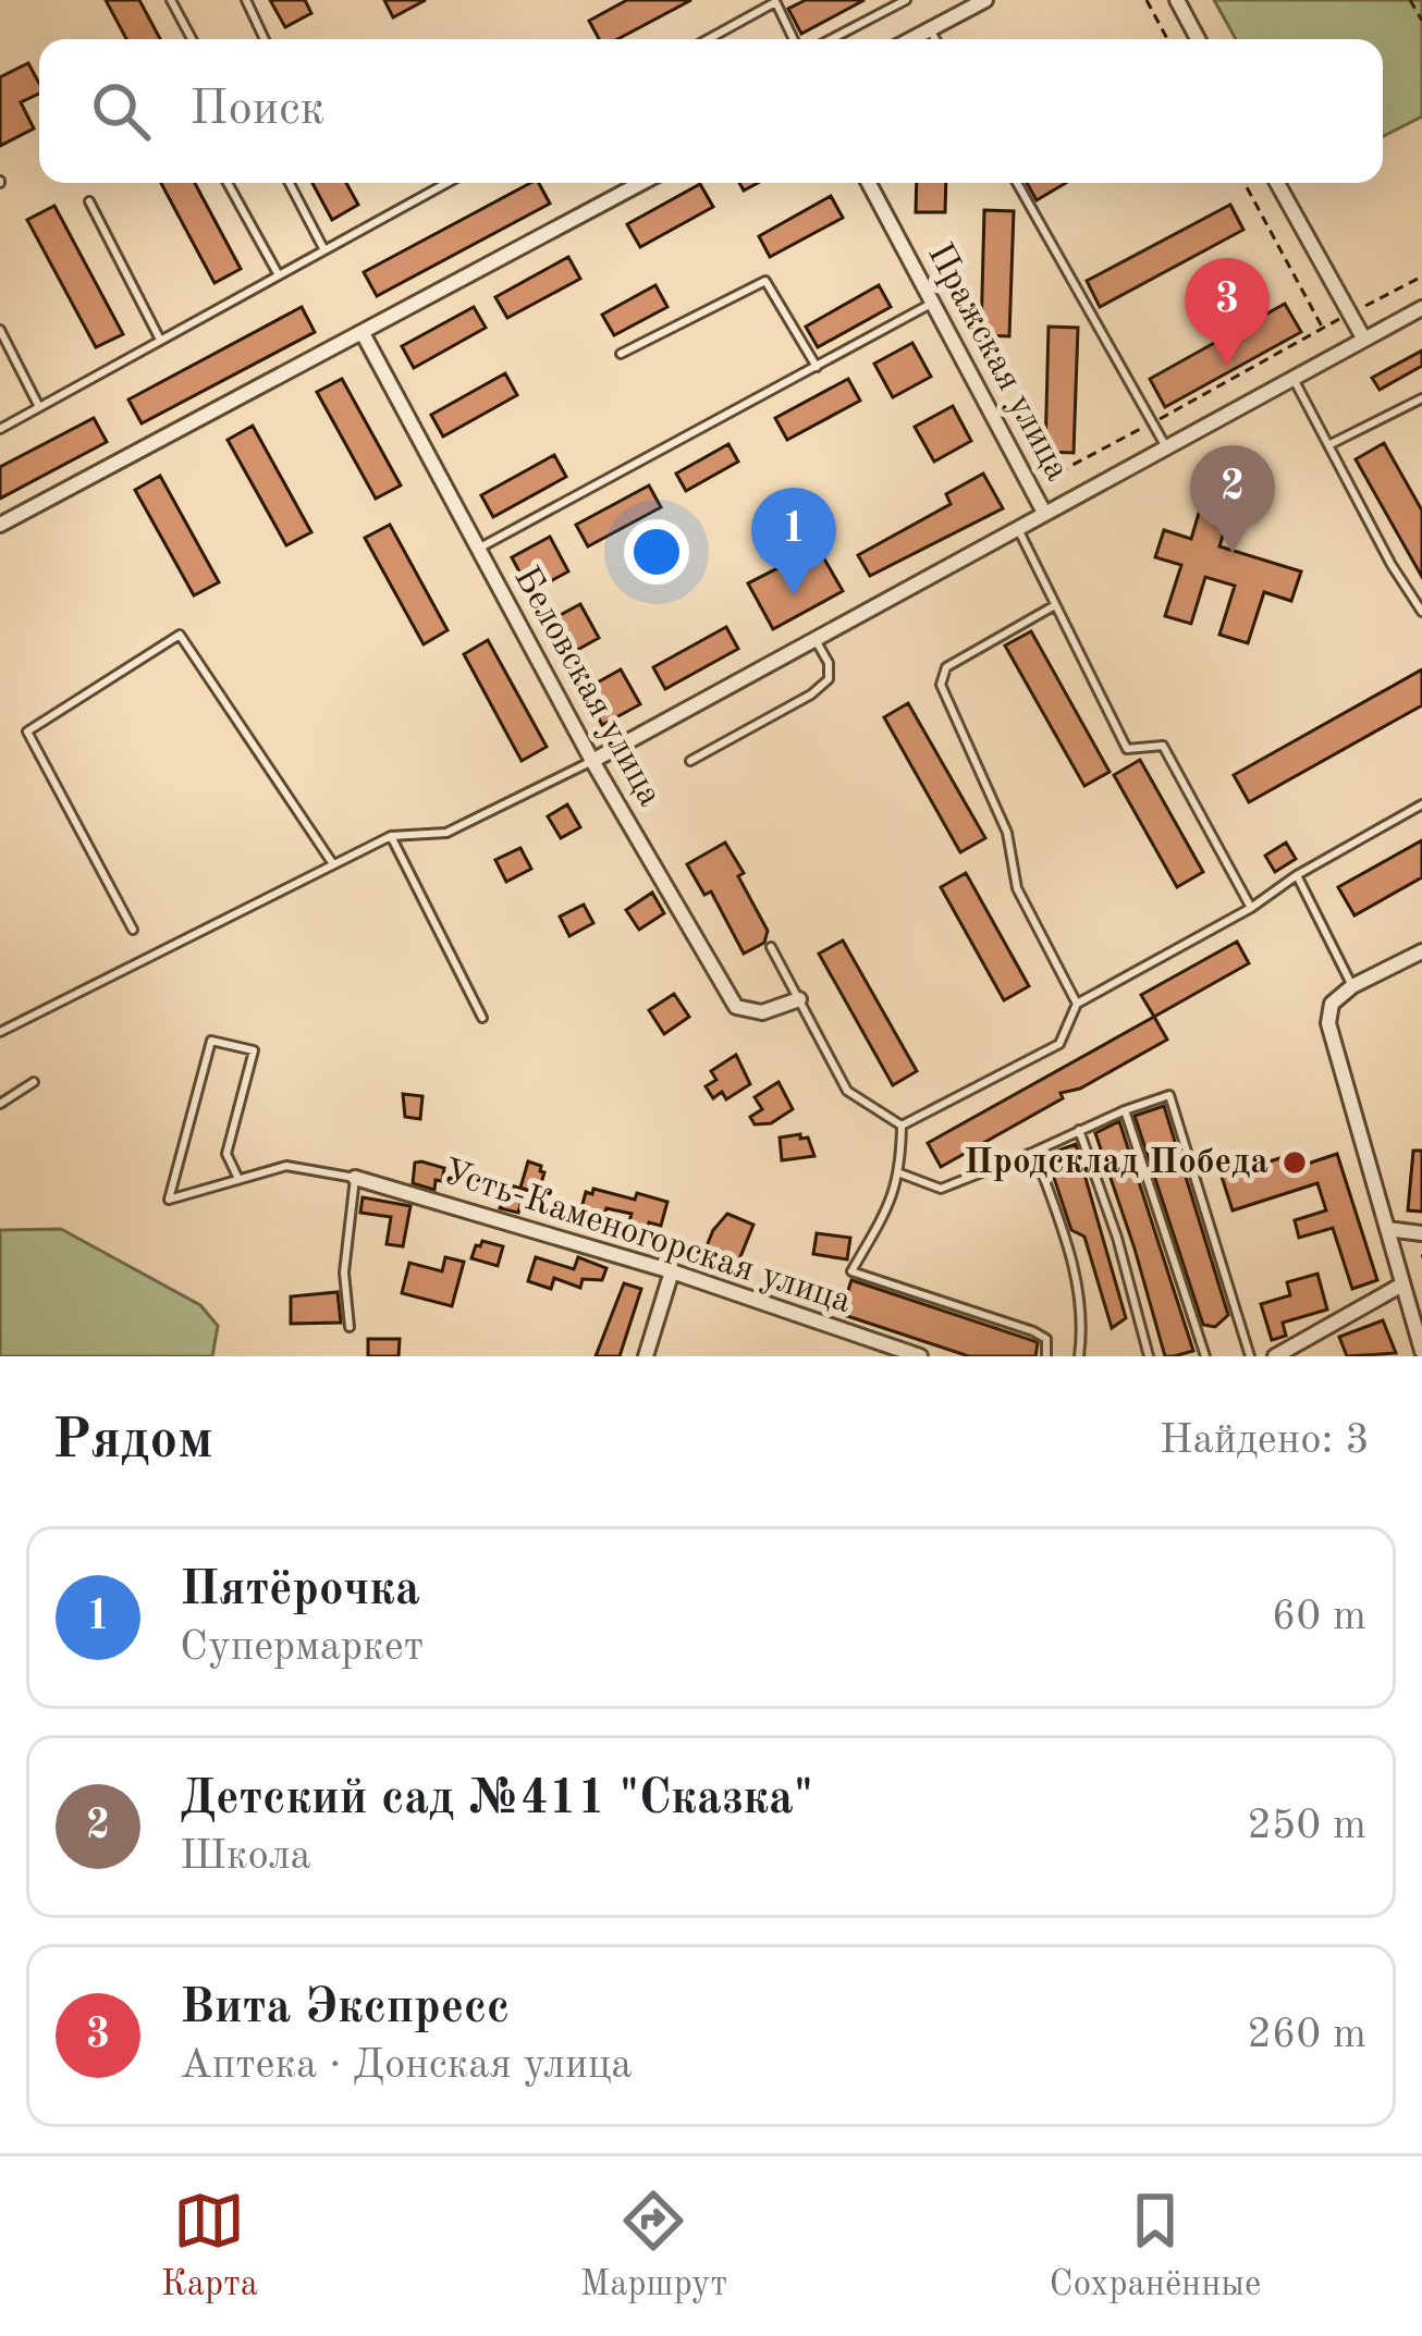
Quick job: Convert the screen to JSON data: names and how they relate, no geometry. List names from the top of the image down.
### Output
{
  "streets": {
    "street": ["Пражская улица", "Беловская улица", "Усть-Каменогорская улица"]
  },
  "places": ["Продсклад Победа"],
  "page": {
    "search": "Поиск",
    "pins": ["3", "2", "1"],
    "heading": ["Рядом", "Найдено: 3"],
    "list": [
      {
        "mark": "1",
        "name": "Пятёрочка",
        "note": "Супермаркет",
        "value": "60 m"
      },
      {
        "mark": "2",
        "name": "Детский сад №411 \"Сказка\"",
        "note": "Школа",
        "value": "250 m"
      },
      {
        "mark": "3",
        "name": "Вита Экспресс",
        "note": "Аптека · Донская улица",
        "value": "260 m"
      }
    ],
    "nav": ["Карта", "Маршрут", "Сохранённые"]
  }
}
